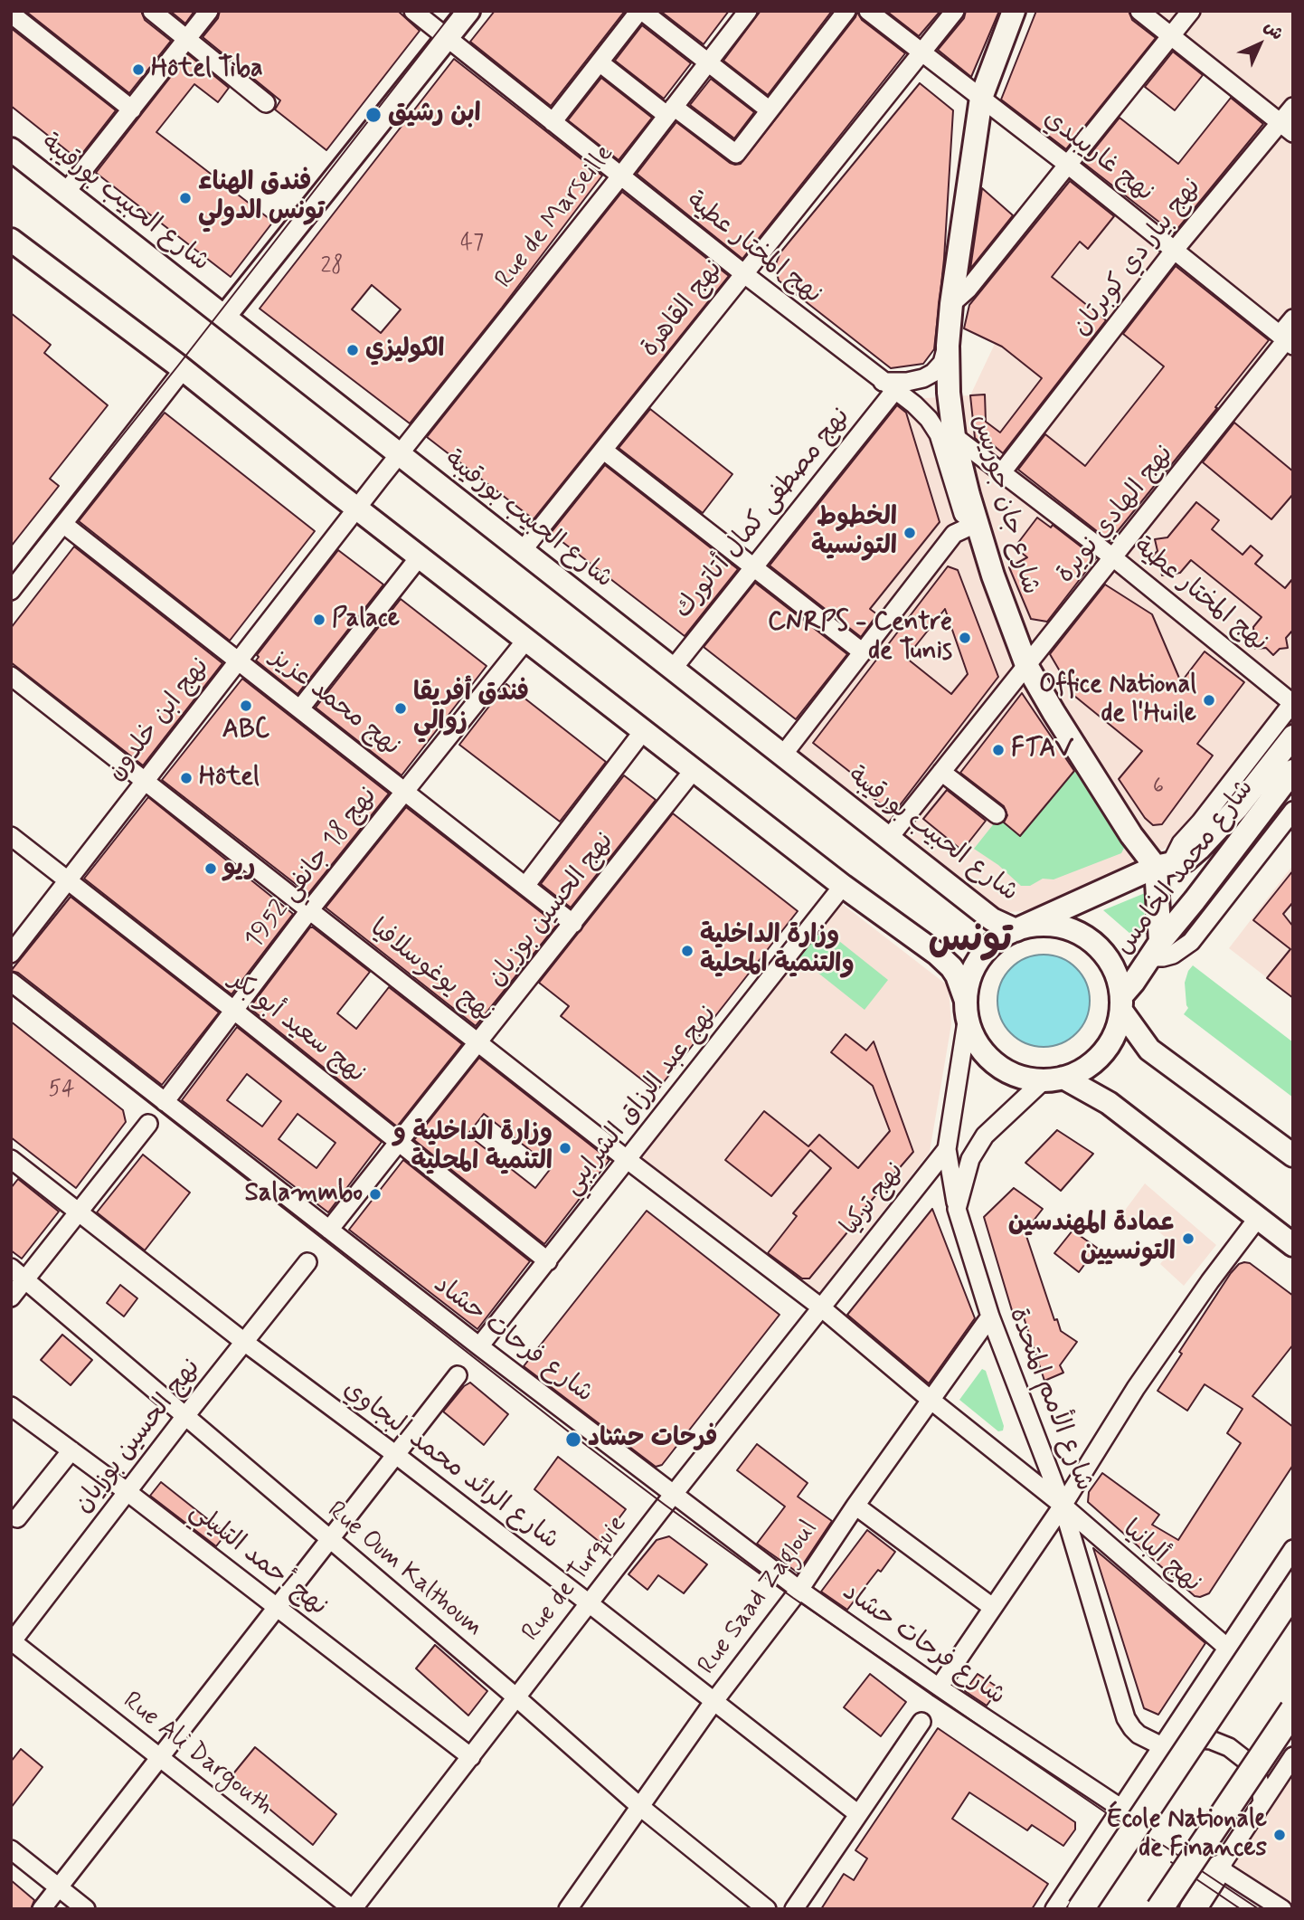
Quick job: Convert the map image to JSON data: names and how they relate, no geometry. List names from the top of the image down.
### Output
{
  "streets": {
    "main road": ["شارع الحبيب بورقيبة", "شارع جان جوريس", "شارع محمد الخامس"],
    "street": [
      "نهج غاريبلدي",
      "Rue de Marseille",
      "نهج المختار عطية",
      "نهج بيار دي كوبرتان",
      "نهج القاهرة",
      "نهج مصطفى كمال أتاتورك",
      "نهج الهادي نويرة",
      "نهج محمد عزيز",
      "نهج ابن خلدون",
      "نهج 18 جانفي 1952",
      "نهج الحسين بوزيان",
      "نهج يوغوسلافيا",
      "نهج سعيد أبو بكر",
      "نهج عبد الرزاق الشرايبي",
      "نهج تركيا",
      "شارع فرحات حشاد",
      "شارع الأمم المتحدة",
      "شارع الرائد محمد البجاوي",
      "نهج ألبانيا",
      "نهج أحمد التليلي",
      "Rue Oum Kalthoum",
      "Rue de Turquie",
      "Rue Saad Zagloul",
      "Rue Ali Dargouth"
    ]
  },
  "crossings": [
    ["نهج غاريبلدي", "نهج بيار دي كوبرتان"],
    ["نهج غاريبلدي", "نهج القاهرة"],
    ["نهج غاريبلدي", "شارع جان جوريس"],
    ["نهج غاريبلدي", "نهج الهادي نويرة"],
    ["شارع الحبيب بورقيبة", "Rue de Marseille"],
    ["شارع الحبيب بورقيبة", "نهج القاهرة"],
    ["شارع الحبيب بورقيبة", "نهج مصطفى كمال أتاتورك"],
    ["شارع الحبيب بورقيبة", "نهج الهادي نويرة"],
    ["شارع الحبيب بورقيبة", "شارع محمد الخامس"],
    ["Rue de Marseille", "نهج المختار عطية"],
    ["Rue de Marseille", "نهج ابن خلدون"],
    ["نهج المختار عطية", "نهج بيار دي كوبرتان"],
    ["نهج المختار عطية", "نهج القاهرة"],
    ["نهج المختار عطية", "شارع جان جوريس"],
    ["نهج المختار عطية", "نهج مصطفى كمال أتاتورك"],
    ["نهج المختار عطية", "نهج الهادي نويرة"],
    ["نهج المختار عطية", "شارع محمد الخامس"],
    ["شارع جان جوريس", "نهج الهادي نويرة"],
    ["شارع جان جوريس", "شارع محمد الخامس"],
    ["نهج محمد عزيز", "نهج ابن خلدون"],
    ["نهج محمد عزيز", "نهج 18 جانفي 1952"],
    ["نهج محمد عزيز", "نهج الحسين بوزيان"],
    ["نهج ابن خلدون", "نهج يوغوسلافيا"],
    ["نهج ابن خلدون", "نهج سعيد أبو بكر"],
    ["نهج 18 جانفي 1952", "نهج يوغوسلافيا"],
    ["نهج 18 جانفي 1952", "نهج سعيد أبو بكر"],
    ["نهج 18 جانفي 1952", "شارع فرحات حشاد"],
    ["نهج الحسين بوزيان", "نهج يوغوسلافيا"],
    ["نهج الحسين بوزيان", "نهج سعيد أبو بكر"],
    ["نهج الحسين بوزيان", "شارع فرحات حشاد"],
    ["نهج الحسين بوزيان", "شارع الرائد محمد البجاوي"],
    ["نهج الحسين بوزيان", "نهج أحمد التليلي"],
    ["نهج الحسين بوزيان", "Rue Oum Kalthoum"],
    ["نهج الحسين بوزيان", "Rue Ali Dargouth"],
    ["نهج يوغوسلافيا", "نهج عبد الرزاق الشرايبي"],
    ["نهج يوغوسلافيا", "نهج ألبانيا"],
    ["نهج يوغوسلافيا", "Rue de Turquie"],
    ["نهج يوغوسلافيا", "Rue Saad Zagloul"],
    ["نهج سعيد أبو بكر", "نهج عبد الرزاق الشرايبي"],
    ["نهج عبد الرزاق الشرايبي", "شارع فرحات حشاد"],
    ["نهج تركيا", "شارع الأمم المتحدة"],
    ["نهج تركيا", "Rue de Turquie"],
    ["شارع فرحات حشاد", "Rue de Turquie"],
    ["شارع فرحات حشاد", "Rue Saad Zagloul"],
    ["شارع الأمم المتحدة", "نهج ألبانيا"],
    ["شارع الأمم المتحدة", "Rue Saad Zagloul"],
    ["شارع الرائد محمد البجاوي", "Rue de Turquie"],
    ["شارع الرائد محمد البجاوي", "Rue Saad Zagloul"],
    ["نهج ألبانيا", "Rue Saad Zagloul"],
    ["نهج أحمد التليلي", "Rue de Turquie"],
    ["Rue Oum Kalthoum", "Rue de Turquie"],
    ["Rue Oum Kalthoum", "Rue Saad Zagloul"],
    ["Rue de Turquie", "Rue Ali Dargouth"]
  ],
  "districts": ["تونس"],
  "places": [
    "Hôtel Tiba",
    "ابن رشيق",
    "فندق الهناء تونس الدولي",
    "الكوليزي",
    "الخطوط التونسية",
    "Palace",
    "CNRPS - Centre de Tunis",
    "Office National de l'Huile",
    "ABC",
    "فندق أفريقا زوالي",
    "FTAV",
    "Hôtel",
    "ريو",
    "وزارة الداخلية والتنمية المحلية",
    "وزارة الداخلية و التنمية المحلية",
    "Salammbo",
    "عمادة المهندسين التونسيين",
    "فرحات حشاد",
    "École Nationale de Finances"
  ],
  "house_numbers": [
    "47",
    "28",
    "6",
    "54"
  ],
  "north": "top right"
}
